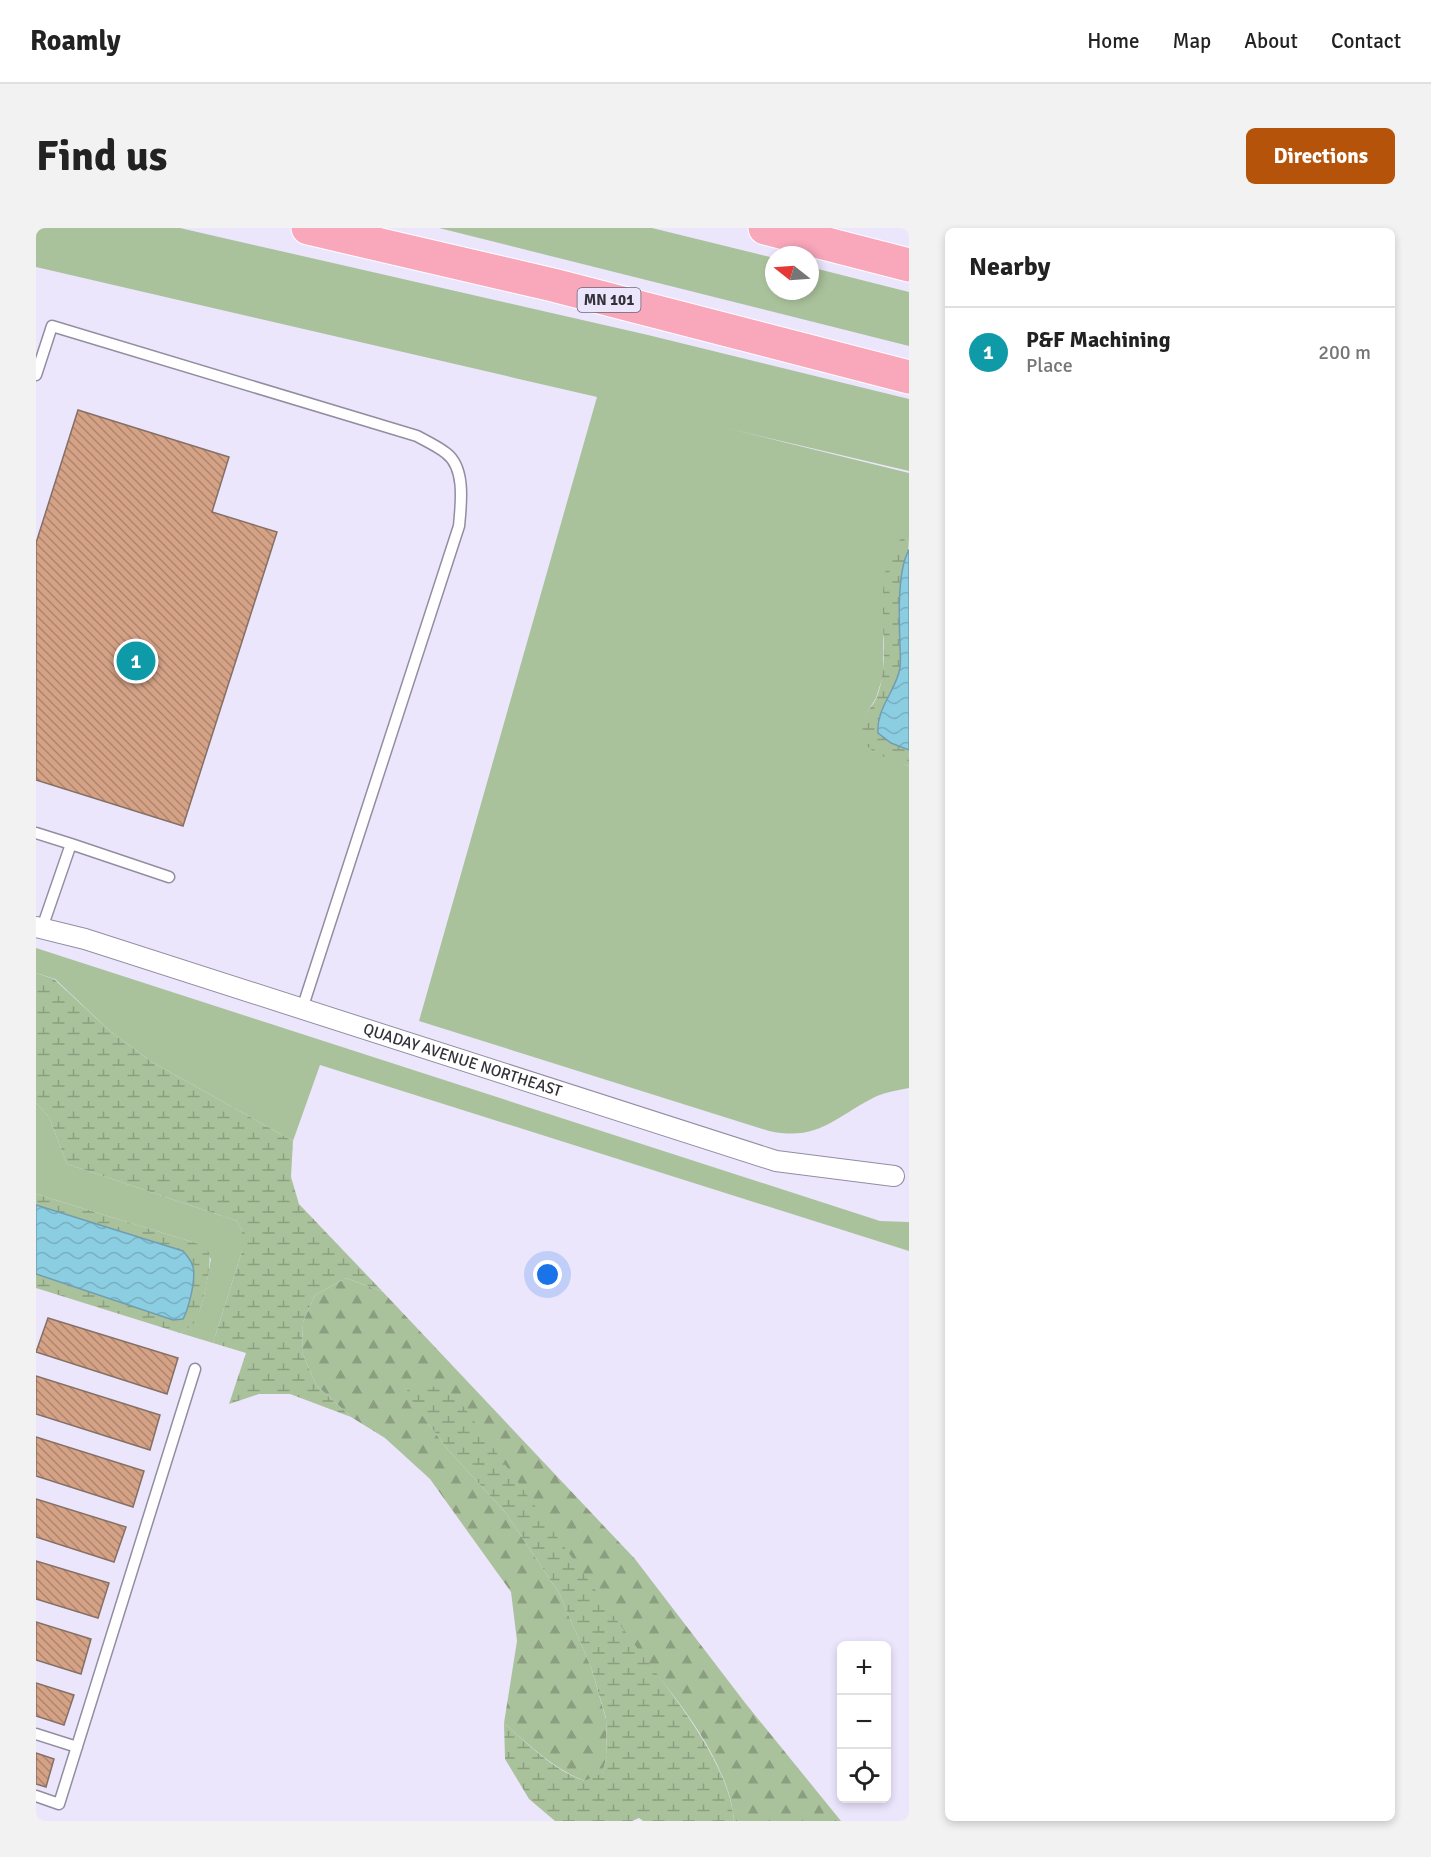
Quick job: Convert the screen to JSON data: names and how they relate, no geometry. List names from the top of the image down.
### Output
{
  "streets": {
    "highway": ["MN 101"],
    "street": ["QUADAY AVENUE NORTHEAST"]
  },
  "north": "left",
  "page": {
    "header": "Roamly",
    "nav": [
      "Home",
      "Map",
      "About",
      "Contact"
    ],
    "buttons": "Directions",
    "title": "Find us",
    "heading": "Nearby",
    "list": [
      {
        "mark": "1",
        "name": "P&F Machining",
        "note": "Place",
        "value": "200 m"
      }
    ],
    "pins": "1",
    "map_buttons": ["+", "−"]
  }
}
